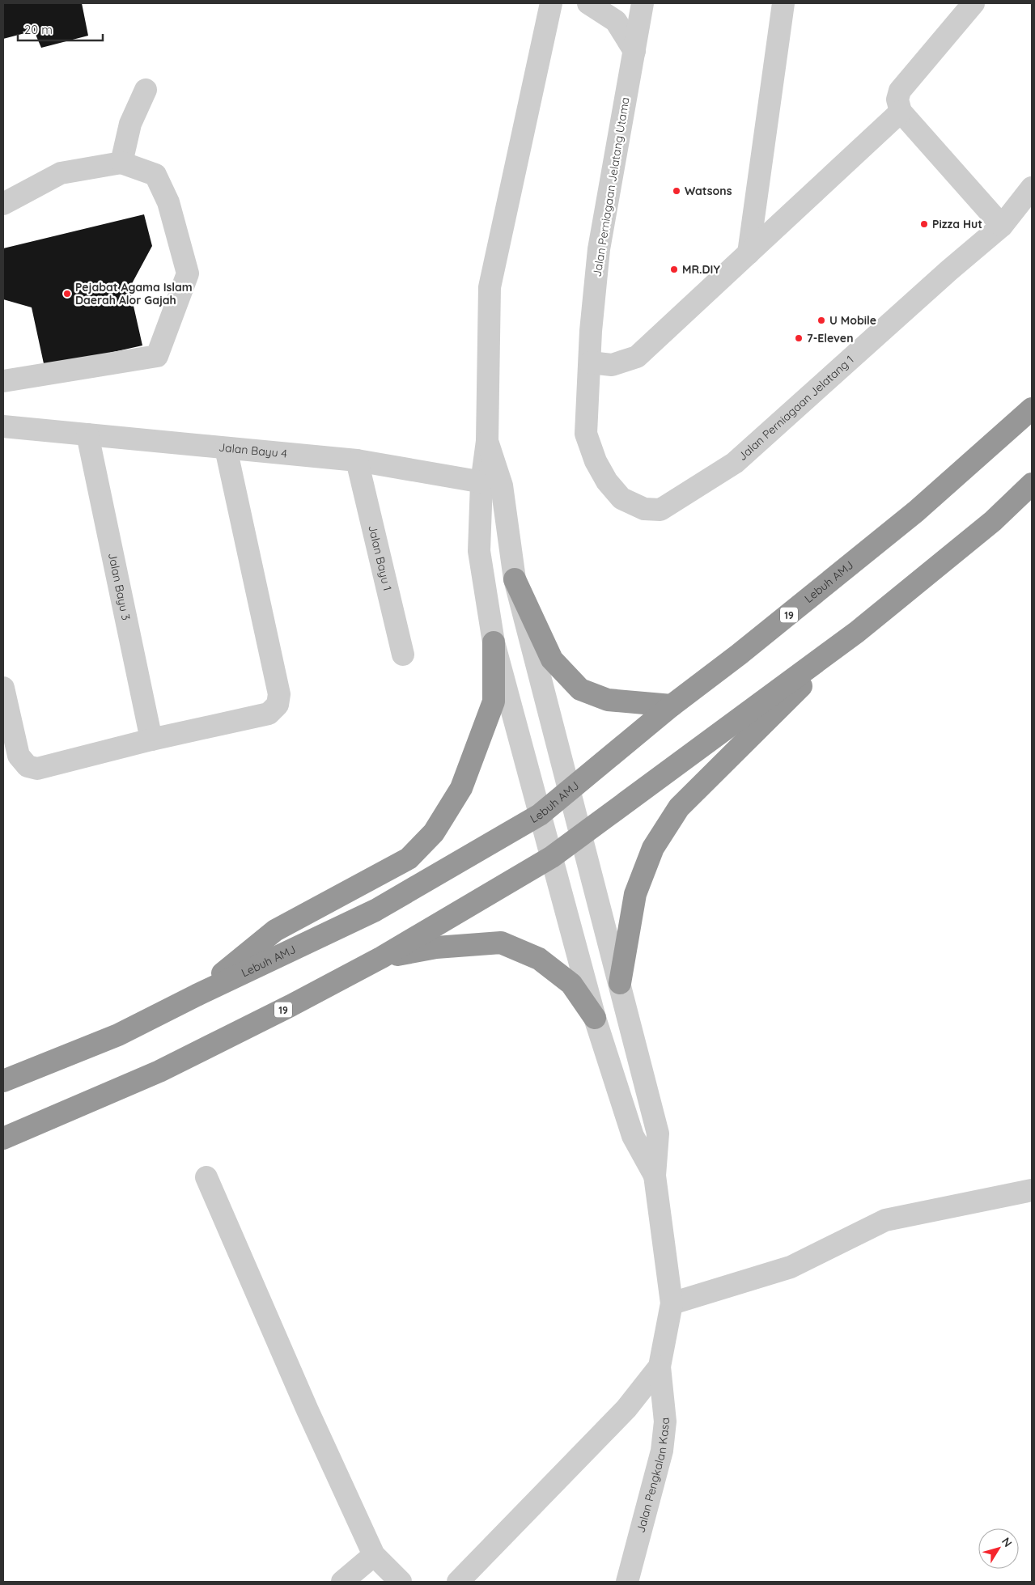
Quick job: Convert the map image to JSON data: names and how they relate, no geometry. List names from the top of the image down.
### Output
{
  "streets": {
    "highway": ["Lebuh AMJ", "19"],
    "street": [
      "Jalan Perniagaan Jelatang Utama",
      "Jalan Perniagaan Jelatang 1",
      "Jalan Bayu 4",
      "Jalan Bayu 1",
      "Jalan Bayu 3",
      "Jalan Pengkalan Kasa"
    ]
  },
  "crossings": [
    ["Jalan Perniagaan Jelatang Utama", "Jalan Perniagaan Jelatang 1"],
    ["Jalan Bayu 4", "Jalan Bayu 1"],
    ["Jalan Bayu 4", "Jalan Bayu 3"]
  ],
  "places": [
    "Watsons",
    "Pizza Hut",
    "MR.DIY",
    "Pejabat Agama Islam Daerah Alor Gajah",
    "U Mobile",
    "7-Eleven"
  ],
  "scale_bar": "20 m",
  "north": "top right"
}
